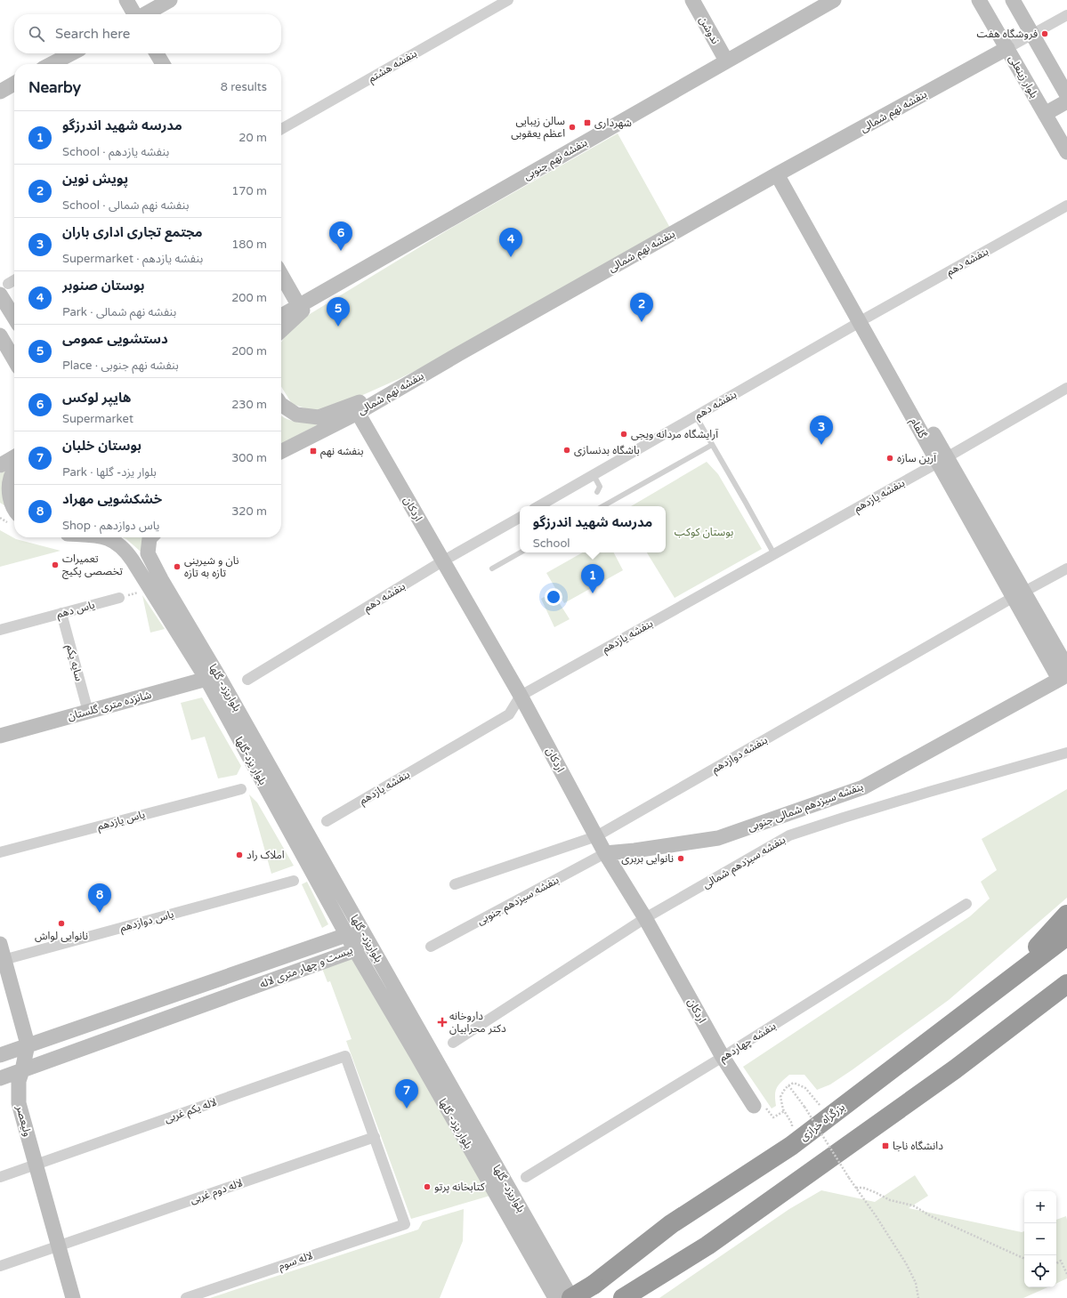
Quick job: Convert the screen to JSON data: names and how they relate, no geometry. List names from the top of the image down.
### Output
{
  "streets": {
    "highway": ["بزرگراه خرازی"],
    "main road": [
      "ندوشن",
      "بلوار زینعلی",
      "بنفشه نهم شمالی",
      "بنفشه نهم جنوبی",
      "گلفام",
      "اردکان",
      "بلواریزد- گلها",
      "شانزده متری گلستان",
      "بلوار یزد-گلها",
      "بنفشه سیزدهم شمالی جنوبی",
      "بیست و چهار متری لاله",
      "ولیعصر",
      "بلوار یزد- گلها"
    ],
    "street": [
      "بنفشه هشتم",
      "بنفشه دهم",
      "بنفشه یازدهم",
      "یاس دهم",
      "سایه یکم",
      "بنفشه دوازدهم",
      "یاس یازدهم",
      "بنفشه سیزدهم شمالی",
      "بنفشه سیزدهم جنوبی",
      "یاس دوازدهم",
      "بنفشه چهاردهم",
      "لاله یکم غربی",
      "لاله دوم غربی",
      "لاله سوم"
    ]
  },
  "crossings": [
    ["ندوشن", "بنفشه نهم جنوبی"],
    ["بلوار زینعلی", "بنفشه نهم شمالی"],
    ["بنفشه نهم شمالی", "گلفام"],
    ["بنفشه نهم شمالی", "اردکان"],
    ["بنفشه دهم", "گلفام"],
    ["بنفشه دهم", "اردکان"],
    ["گلفام", "بنفشه یازدهم"],
    ["گلفام", "بنفشه دوازدهم"],
    ["گلفام", "بنفشه سیزدهم شمالی جنوبی"],
    ["بنفشه یازدهم", "اردکان"],
    ["اردکان", "بنفشه دوازدهم"],
    ["اردکان", "بنفشه سیزدهم شمالی جنوبی"],
    ["اردکان", "بنفشه سیزدهم شمالی"],
    ["اردکان", "بنفشه سیزدهم جنوبی"],
    ["اردکان", "بنفشه چهاردهم"],
    ["یاس دهم", "سایه یکم"],
    ["سایه یکم", "شانزده متری گلستان"],
    ["بلواریزد- گلها", "شانزده متری گلستان"],
    ["بلواریزد- گلها", "بلوار یزد-گلها"],
    ["بلواریزد- گلها", "بیست و چهار متری لاله"],
    ["بلواریزد- گلها", "بزرگراه خرازی"],
    ["شانزده متری گلستان", "بلوار یزد-گلها"],
    ["بلوار یزد-گلها", "بیست و چهار متری لاله"],
    ["بلوار یزد-گلها", "بلوار یزد- گلها"],
    ["بنفشه سیزدهم شمالی جنوبی", "بنفشه سیزدهم جنوبی"],
    ["یاس دوازدهم", "ولیعصر"],
    ["بیست و چهار متری لاله", "ولیعصر"],
    ["بیست و چهار متری لاله", "بلوار یزد- گلها"],
    ["لاله یکم غربی", "ولیعصر"],
    ["لاله یکم غربی", "لاله دوم غربی"],
    ["لاله یکم غربی", "لاله سوم"],
    ["ولیعصر", "لاله دوم غربی"],
    ["لاله دوم غربی", "لاله سوم"]
  ],
  "parks": ["بوستان کوکب"],
  "places": {
    "other": [
      "فروشگاه هفت",
      "سالن زیبایی اعظم یعقوبی",
      "آرایشگاه مردانه ویجی",
      "باشگاه بدنسازی",
      "آرین سازه",
      "تعمیرات تخصصی پکیج",
      "نان و شیرینی تازه به تازه",
      "املاک راد",
      "نانوایی بربری",
      "نانوایی لواش",
      "كتابخانه پرتو"
    ],
    "transit": ["شهرداری", "بنفشه نهم", "دانشگاه ناجا"],
    "health": ["داروخانه دکتر محرابیان"]
  },
  "page": {
    "search": "Search here",
    "heading": ["Nearby", "8 results"],
    "list": [
      {
        "mark": "1",
        "name": "مدرسه شهید اندرزگو",
        "note": "School · بنفشه یازدهم",
        "value": "20 m"
      },
      {
        "mark": "2",
        "name": "پویش نوین",
        "note": "School · بنفشه نهم شمالی",
        "value": "170 m"
      },
      {
        "mark": "3",
        "name": "مجتمع تجاری اداری باران",
        "note": "Supermarket · بنفشه یازدهم",
        "value": "180 m"
      },
      {
        "mark": "4",
        "name": "بوستان صنوبر",
        "note": "Park · بنفشه نهم شمالی",
        "value": "200 m"
      },
      {
        "mark": "5",
        "name": "دستشویی عمومی",
        "note": "Place · بنفشه نهم جنوبی",
        "value": "200 m"
      },
      {
        "mark": "6",
        "name": "هایپر لوکس",
        "note": "Supermarket",
        "value": "230 m"
      },
      {
        "mark": "7",
        "name": "بوستان خلبان",
        "note": "Park · بلوار یزد- گلها",
        "value": "300 m"
      },
      {
        "mark": "8",
        "name": "خشکشویی مهراد",
        "note": "Shop · یاس دوازدهم",
        "value": "320 m"
      }
    ],
    "pins": [
      "6",
      "4",
      "2",
      "5",
      "3",
      "1",
      "8",
      "7"
    ],
    "popup": ["مدرسه شهید اندرزگو", "School"],
    "map_buttons": ["+", "−"]
  }
}
